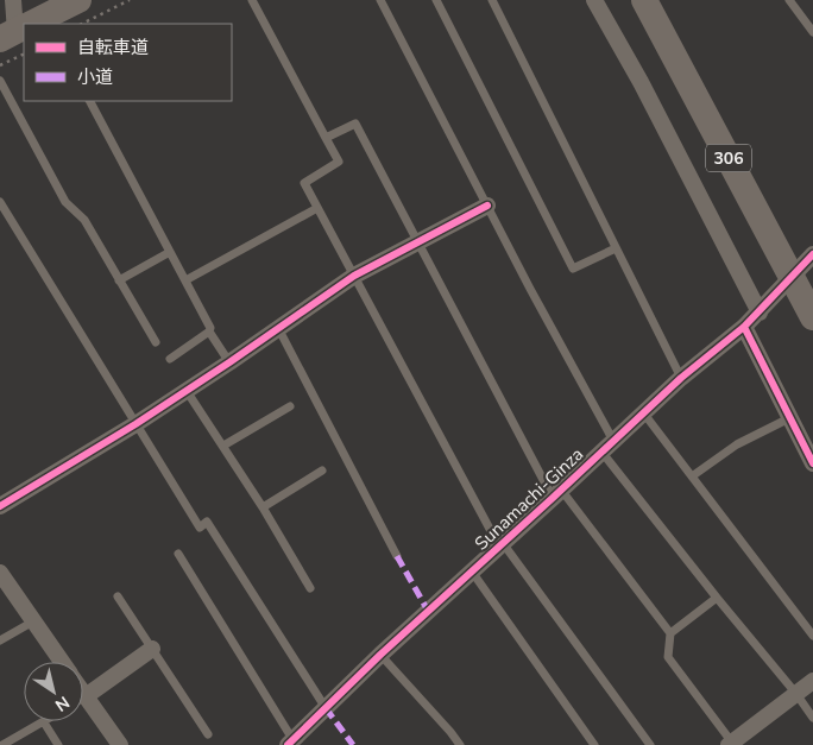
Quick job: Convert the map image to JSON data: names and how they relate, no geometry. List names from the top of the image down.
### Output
{
  "streets": {
    "main road": ["306"],
    "street": ["Sunamachi-Ginza"]
  },
  "crossings": [
    ["306", "Sunamachi-Ginza"]
  ],
  "legend": ["自転車道", "小道"],
  "north": "bottom right"
}
